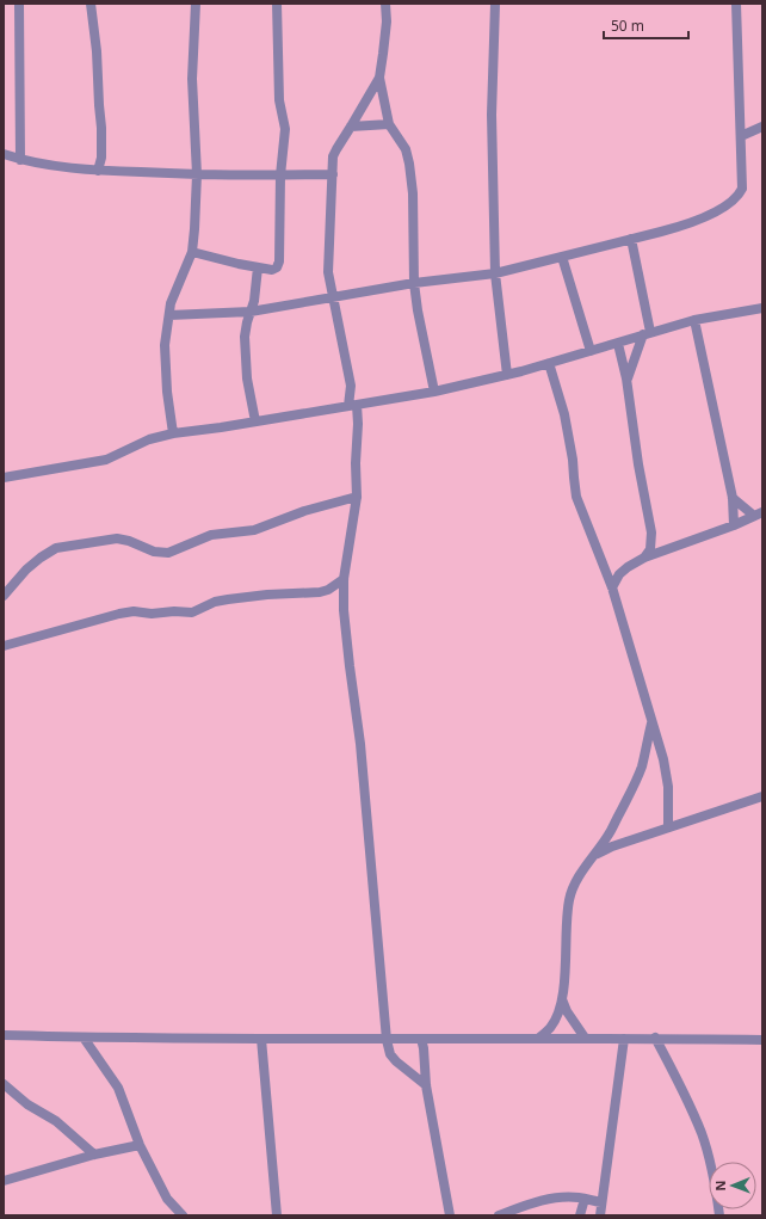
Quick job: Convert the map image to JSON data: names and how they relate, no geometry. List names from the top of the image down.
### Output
{
  "scale_bar": "50 m",
  "north": "left"
}
